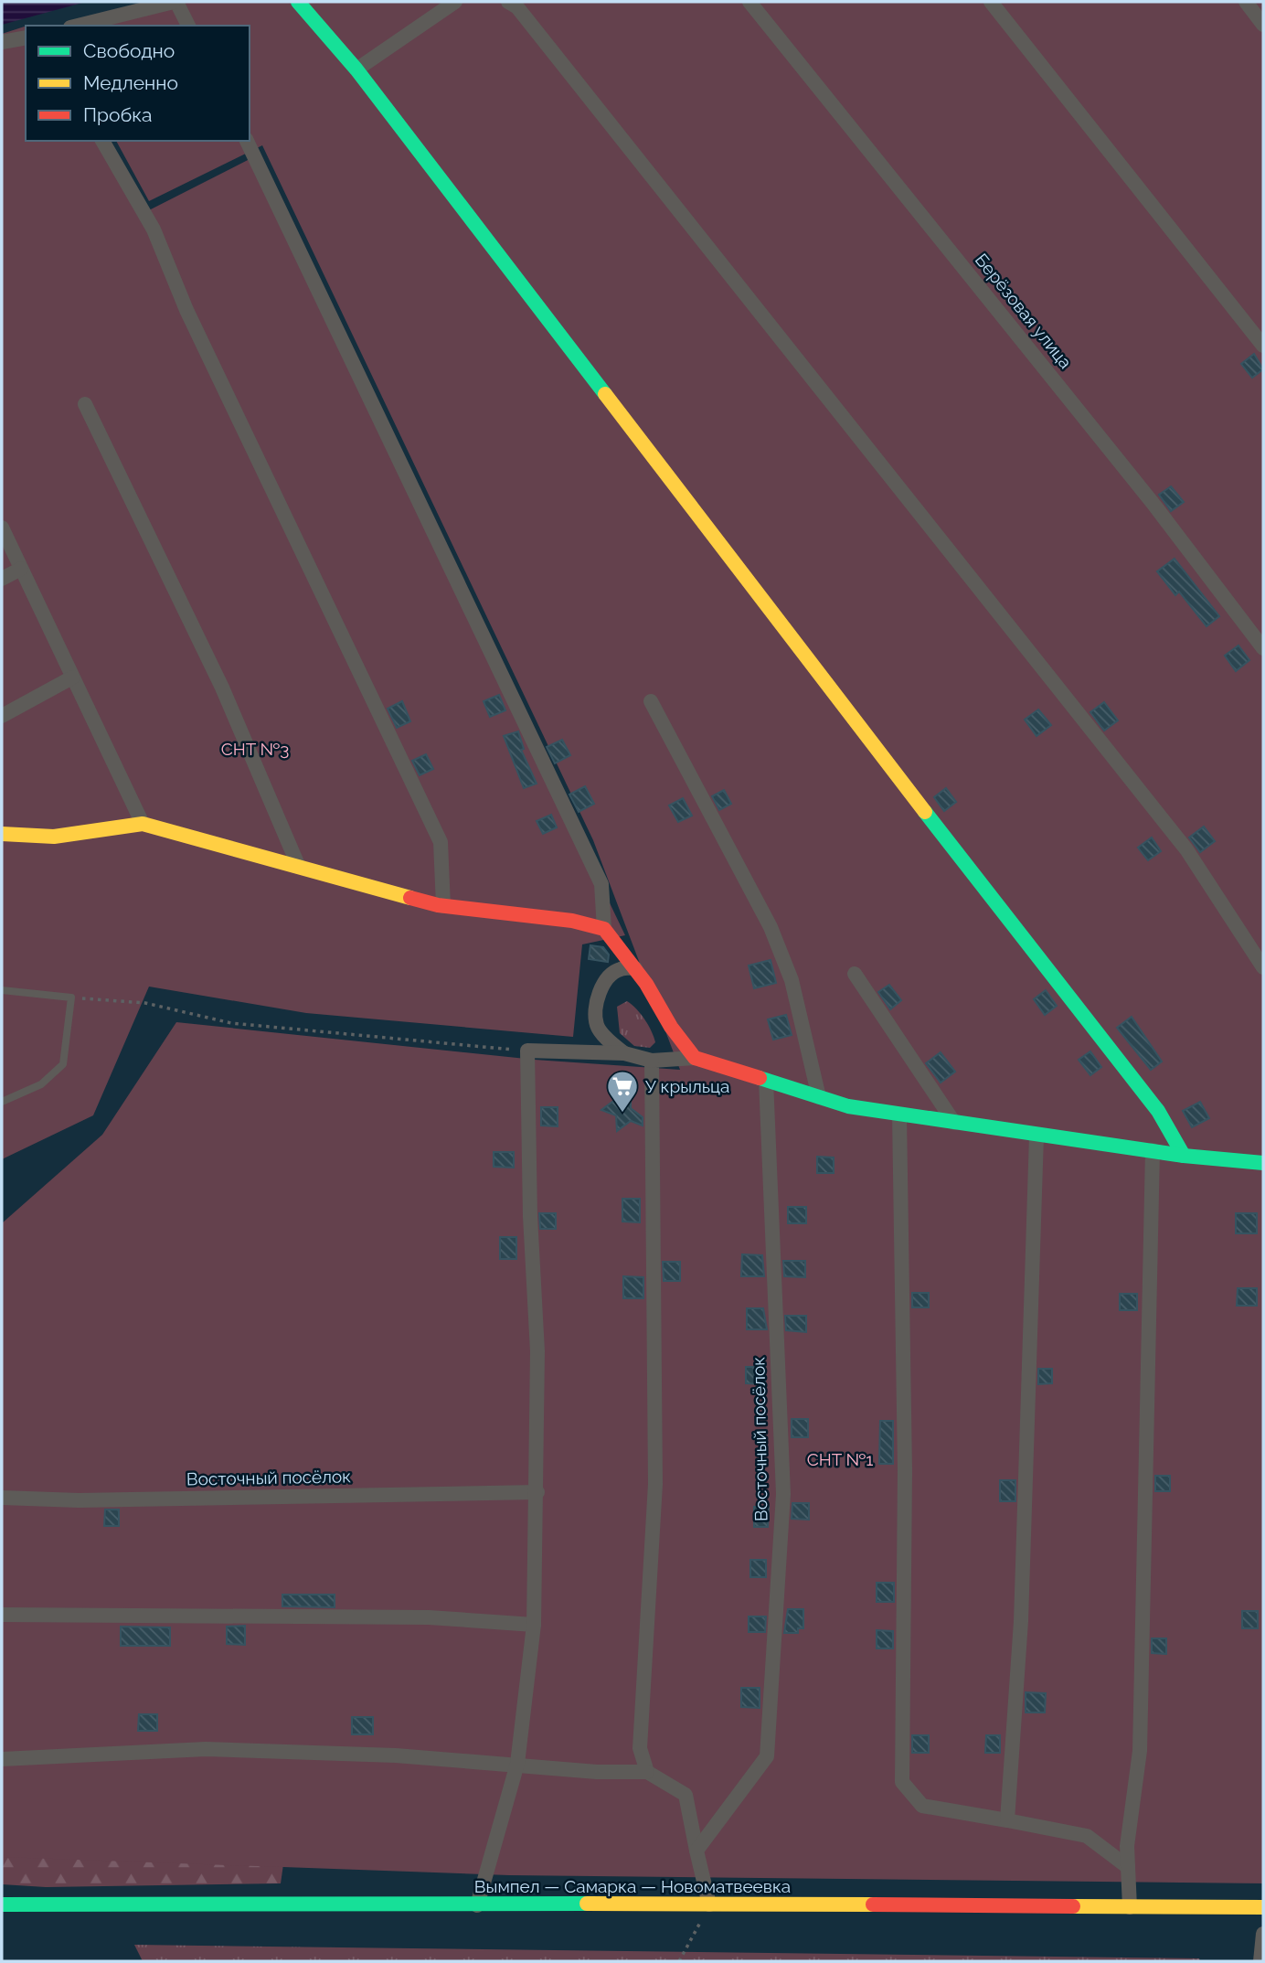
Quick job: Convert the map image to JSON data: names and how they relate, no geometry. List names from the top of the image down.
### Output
{
  "streets": {
    "street": ["Берёзовая улица", "Восточный посёлок", "Вымпел — Самарка — Новоматвеевка"]
  },
  "parks": ["СНТ №3", "СНТ №1"],
  "places": {
    "supermarket": ["У крыльца"]
  },
  "legend": ["Свободно", "Медленно", "Пробка"]
}
